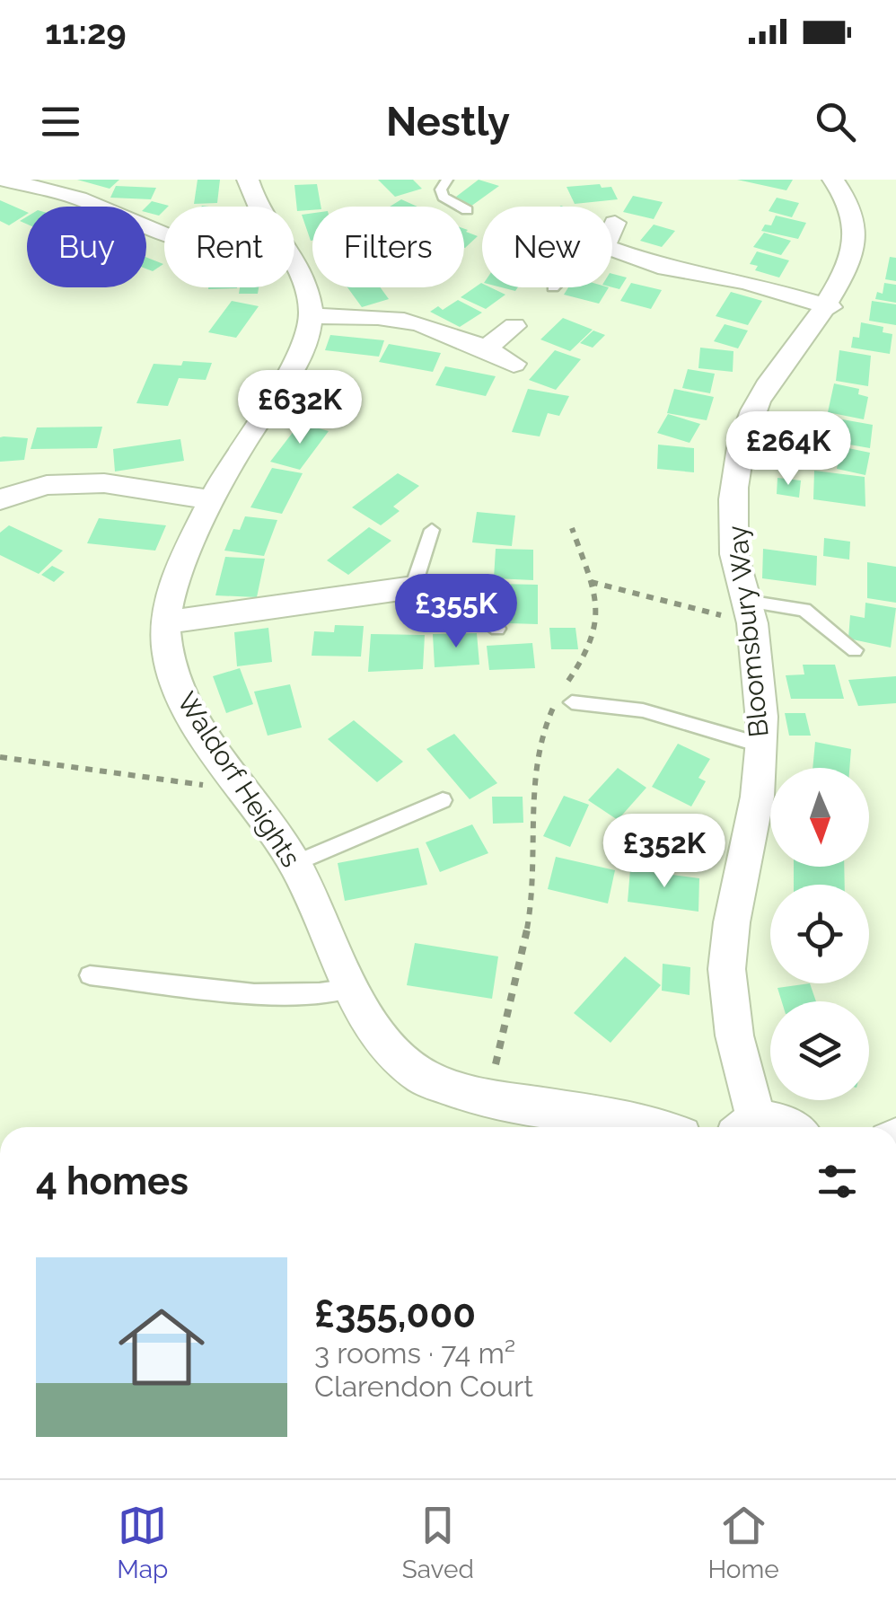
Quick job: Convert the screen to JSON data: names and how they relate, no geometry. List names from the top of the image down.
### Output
{
  "streets": {
    "street": ["Bloomsbury Way", "Waldorf Heights"]
  },
  "north": "bottom",
  "page": {
    "status": "11:29",
    "header": "Nestly",
    "chip": [
      "Buy",
      "Rent",
      "Filters",
      "New"
    ],
    "price": [
      "£632K",
      "£264K",
      "£355K",
      "£352K"
    ],
    "heading": "4 homes",
    "list": [
      {
        "name": "£355,000",
        "note": "3 rooms · 74 m² · Clarendon Court"
      }
    ],
    "tabs": ["Map", "Saved", "Home"]
  }
}
